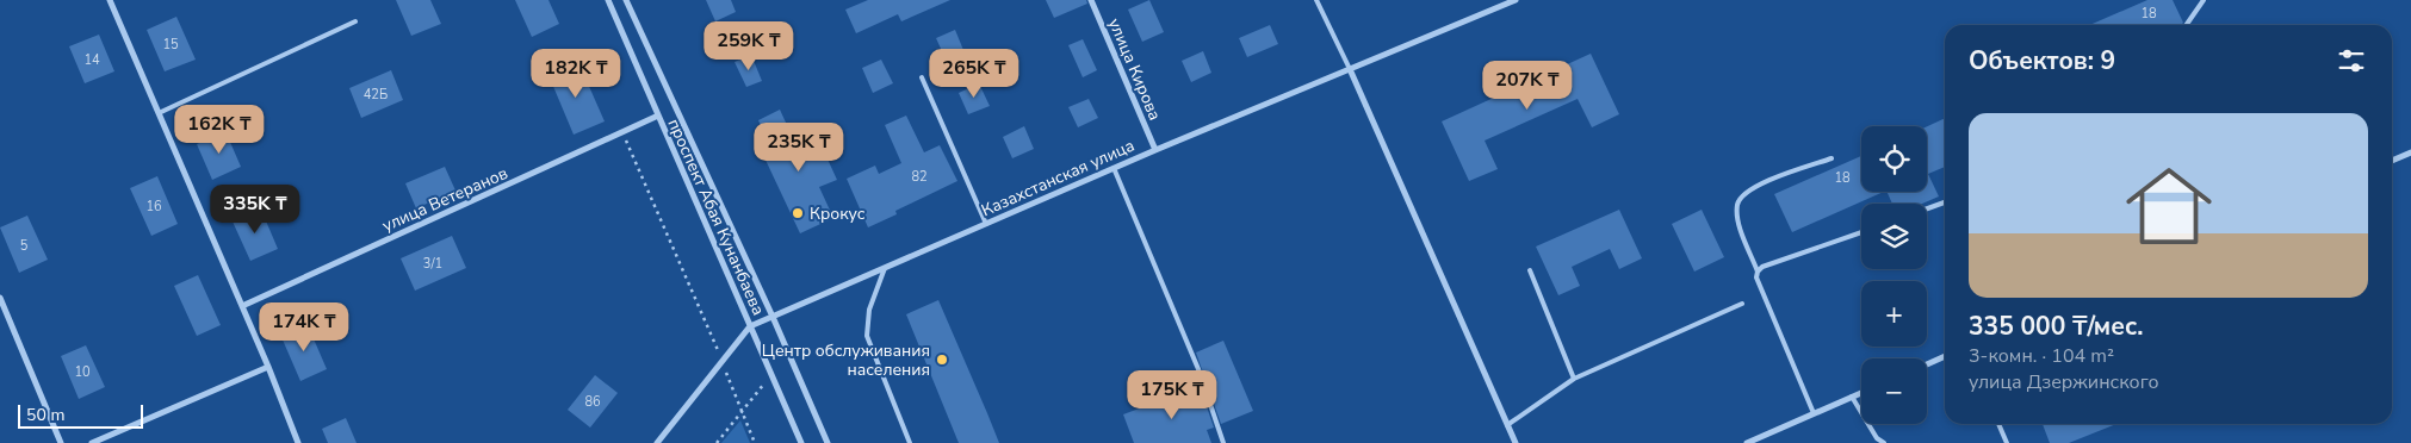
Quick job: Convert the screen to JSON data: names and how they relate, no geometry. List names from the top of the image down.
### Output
{
  "streets": {
    "street": [
      "улица Кирова",
      "Казахстанская улица",
      "улица Ветеранов",
      "проспект Абая Кунанбаева"
    ]
  },
  "crossings": [
    ["улица Кирова", "Казахстанская улица"],
    ["Казахстанская улица", "проспект Абая Кунанбаева"],
    ["улица Ветеранов", "проспект Абая Кунанбаева"]
  ],
  "places": ["Крокус", "Центр обслуживания населения"],
  "house_numbers": [
    "18",
    "15",
    "14",
    "42Б",
    "82",
    "18",
    "16",
    "5",
    "3/1",
    "10",
    "86"
  ],
  "scale_bar": "50 m",
  "page": {
    "price": [
      "259K ₸",
      "182K ₸",
      "265K ₸",
      "207K ₸",
      "162K ₸",
      "235K ₸",
      "335K ₸",
      "174K ₸",
      "175K ₸"
    ],
    "heading": "Объектов: 9",
    "list": [
      {
        "name": "335 000 ₸/мес.",
        "note": "3-комн. · 104 m² · улица Дзержинского"
      }
    ],
    "map_buttons": ["+", "−"],
    "scale": "50 m"
  }
}
